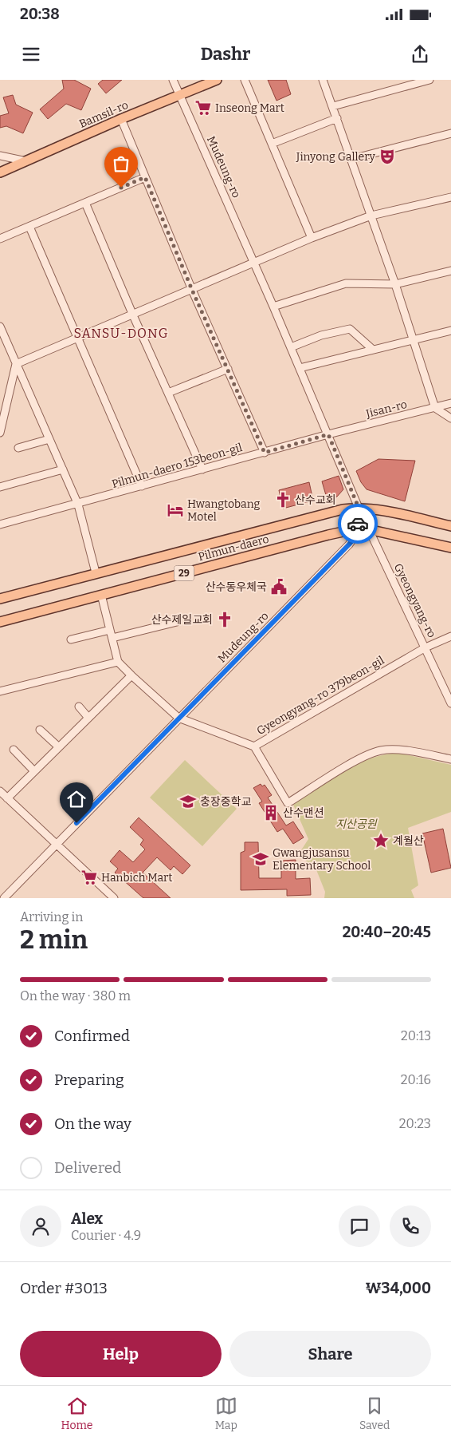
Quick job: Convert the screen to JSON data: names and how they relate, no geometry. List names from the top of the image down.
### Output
{
  "streets": {
    "main road": ["Bamsil-ro", "Pilmun-daero", "29"],
    "street": [
      "Mudeung-ro",
      "Jisan-ro",
      "Pilmun-daero 153beon-gil",
      "Gyeongyang-ro",
      "Gyeongyang-ro 379beon-gil"
    ]
  },
  "crossings": [
    ["Bamsil-ro", "Mudeung-ro"],
    ["Mudeung-ro", "Jisan-ro"],
    ["Mudeung-ro", "Pilmun-daero 153beon-gil"],
    ["Mudeung-ro", "Pilmun-daero"],
    ["Mudeung-ro", "Gyeongyang-ro"],
    ["Mudeung-ro", "Gyeongyang-ro 379beon-gil"],
    ["Jisan-ro", "Pilmun-daero 153beon-gil"],
    ["Pilmun-daero", "Gyeongyang-ro"],
    ["Gyeongyang-ro", "Gyeongyang-ro 379beon-gil"]
  ],
  "districts": ["SANSU-DONG"],
  "parks": ["지산공원"],
  "places": {
    "supermarket": ["Inseong Mart", "Hanbich Mart"],
    "theatre": ["Jinyong Gallery"],
    "church": ["산수교회", "산수제일교회"],
    "hotel": ["Hwangtobang Motel"],
    "public building": ["산수동우체국"],
    "school or university": ["충장중학교", "Gwangjusansu Elementary School"],
    "building": ["산수맨션"],
    "place": ["계월산"]
  },
  "page": {
    "status": "20:38",
    "header": "Dashr",
    "heading": ["2 min", "Arriving in", "20:40–20:45"],
    "panel": [
      "Alex",
      "Courier · 4.9",
      "Order #3013",
      "₩34,000"
    ],
    "bar": "On the way · 380 m",
    "list": [
      ["Confirmed", "20:13"],
      ["Preparing", "20:16"],
      ["On the way", "20:23"],
      "Delivered"
    ],
    "buttons": ["Help", "Share"],
    "tabs": ["Home", "Map", "Saved"]
  }
}
